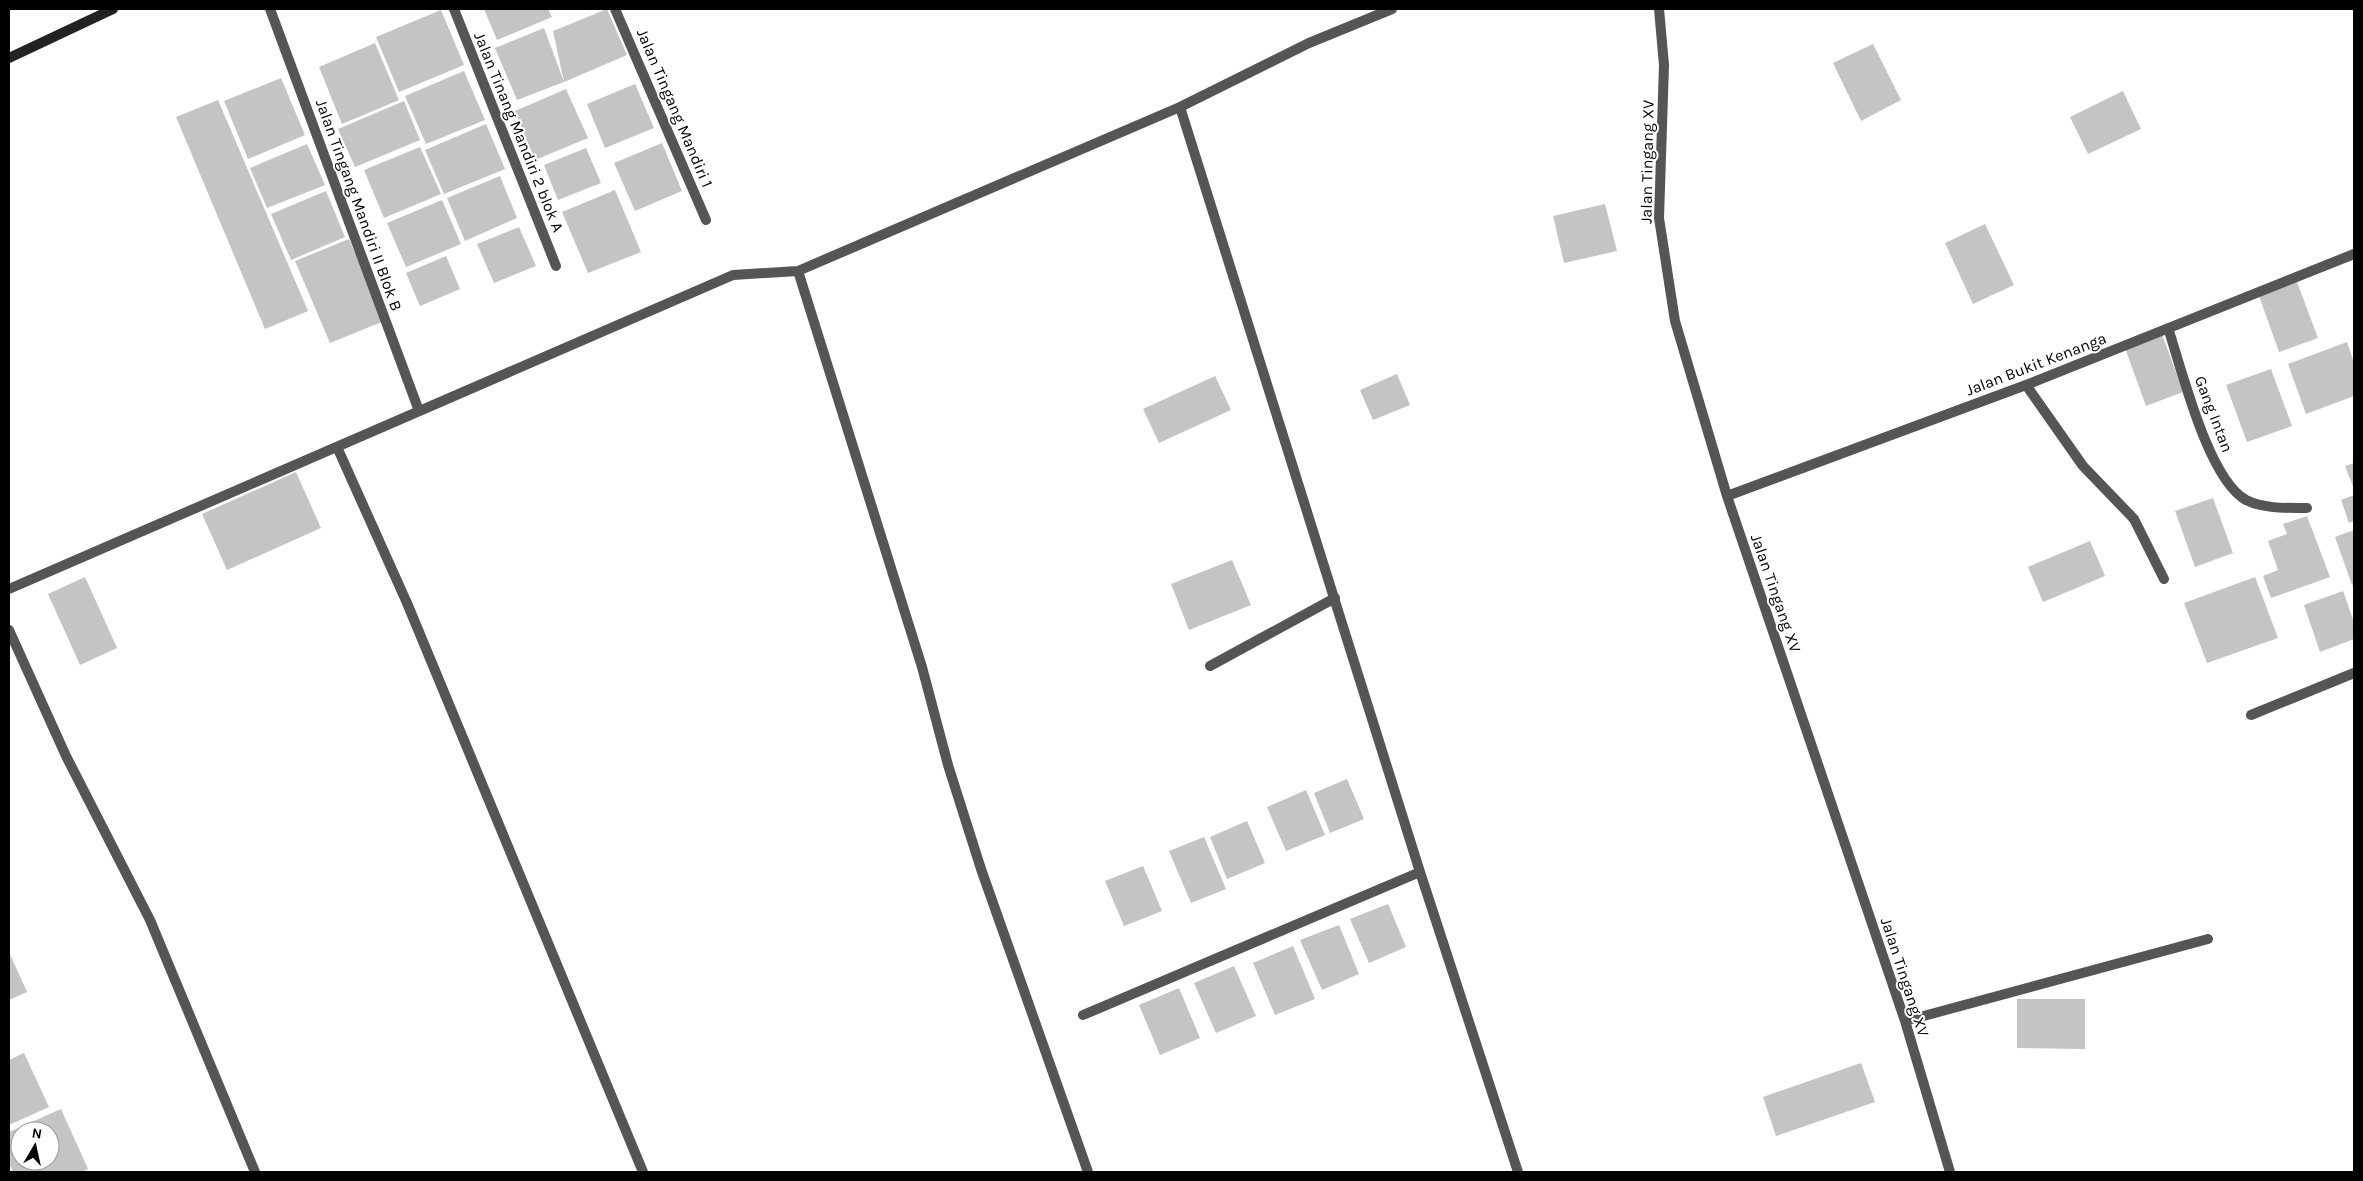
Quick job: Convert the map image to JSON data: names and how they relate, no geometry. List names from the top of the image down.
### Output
{
  "streets": {
    "street": [
      "Jalan Tingang Mandiri 1",
      "Jalan Tinang Mandiri 2 blok A",
      "Jalan Tingang XV",
      "Jalan Tingang Mandiri II Blok B",
      "Jalan Bukit Kenanga",
      "Gang Intan"
    ]
  },
  "crossings": [
    ["Jalan Tingang XV", "Jalan Bukit Kenanga"],
    ["Jalan Bukit Kenanga", "Gang Intan"]
  ],
  "north": "top"
}
